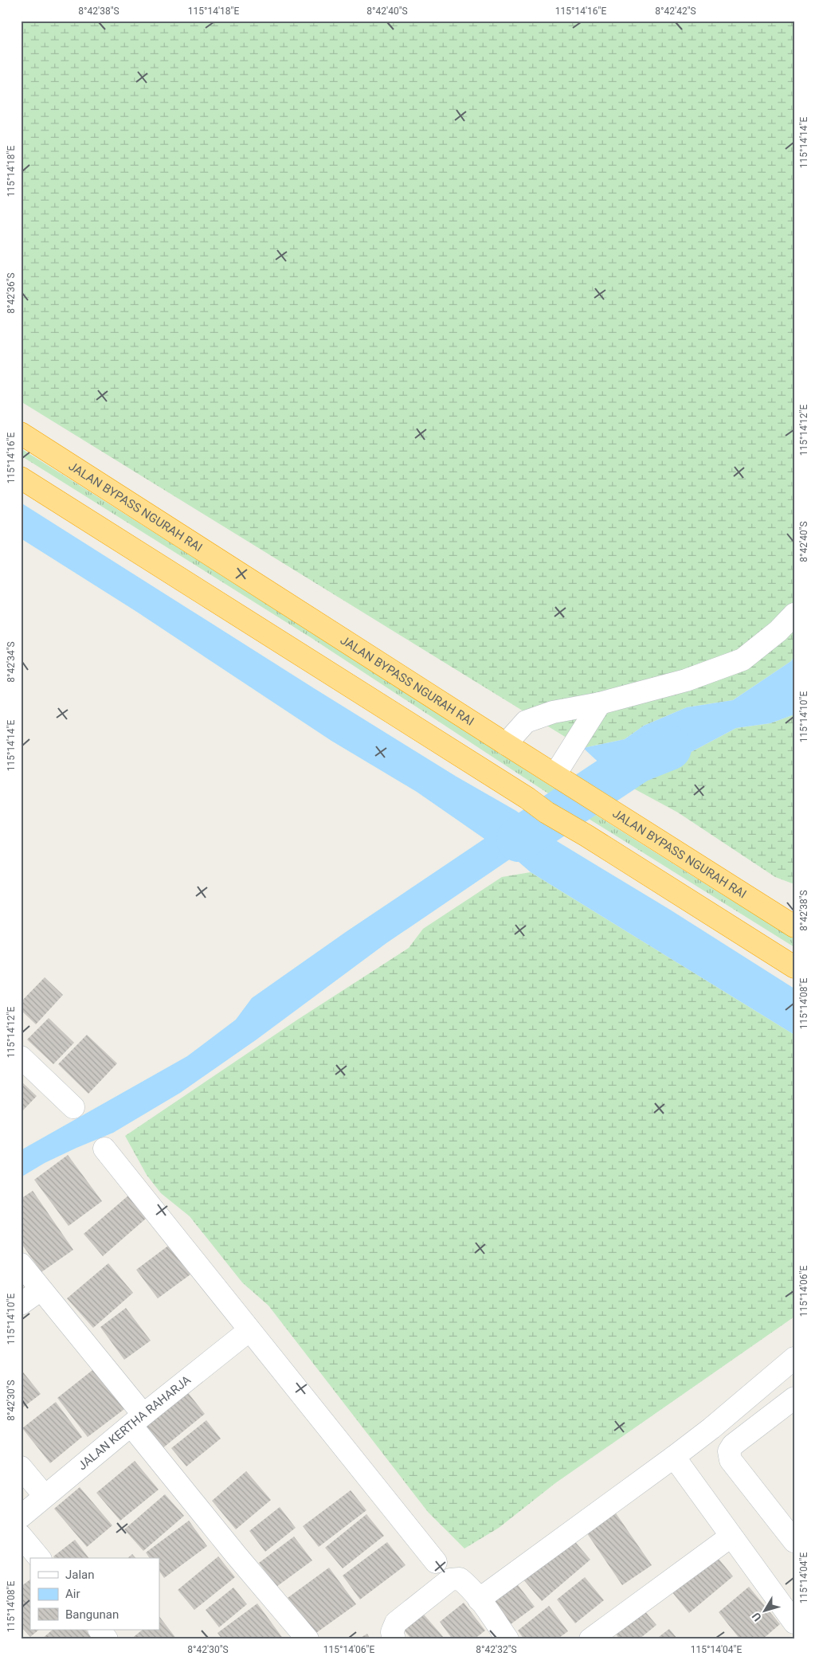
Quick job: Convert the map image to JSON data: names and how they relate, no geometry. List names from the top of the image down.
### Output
{
  "streets": {
    "highway": ["JALAN BYPASS NGURAH RAI"],
    "street": ["JALAN KERTHA RAHARJA"]
  },
  "legend": ["Jalan", "Air", "Bangunan"],
  "north": "bottom left",
  "coordinates": [
    "8°42'38\"S",
    "115°14'18\"E",
    "8°42'40\"S",
    "115°14'16\"E",
    "8°42'42\"S",
    "115°14'14\"E",
    "8°42'36\"S",
    "115°14'12\"E",
    "8°42'34\"S",
    "115°14'10\"E",
    "115°14'08\"E",
    "115°14'06\"E",
    "8°42'30\"S",
    "115°14'04\"E",
    "8°42'32\"S"
  ]
}
